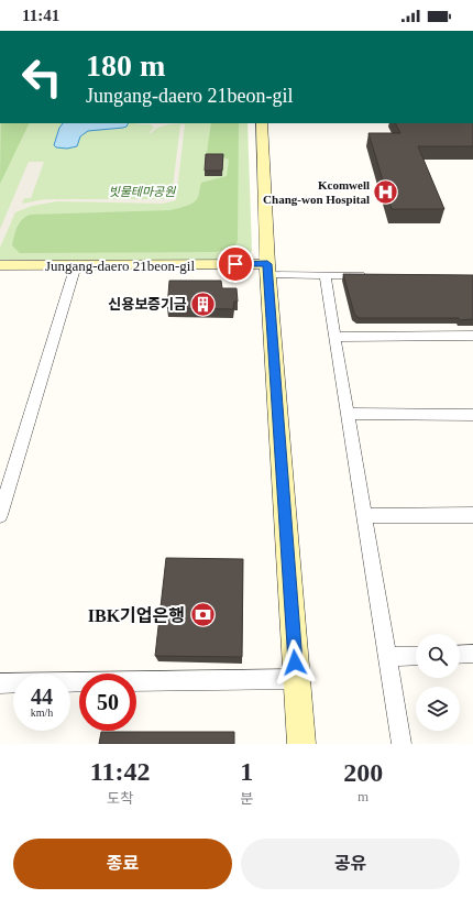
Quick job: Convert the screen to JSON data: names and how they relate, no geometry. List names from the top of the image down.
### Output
{
  "streets": {
    "main road": ["Jungang-daero 21beon-gil"]
  },
  "parks": ["빗물테마공원"],
  "places": {
    "hospital": ["Kcomwell Chang-won Hospital"],
    "building": ["신용보증기금"],
    "bank": ["IBK기업은행"]
  },
  "page": {
    "status": "11:41",
    "turn": ["180 m", "Jungang-daero 21beon-gil"],
    "speed": "44 km/h",
    "limit": "50",
    "eta": [
      "11:42",
      "도착",
      "1",
      "분",
      "200",
      "m"
    ],
    "buttons": ["종료", "공유"]
  }
}
